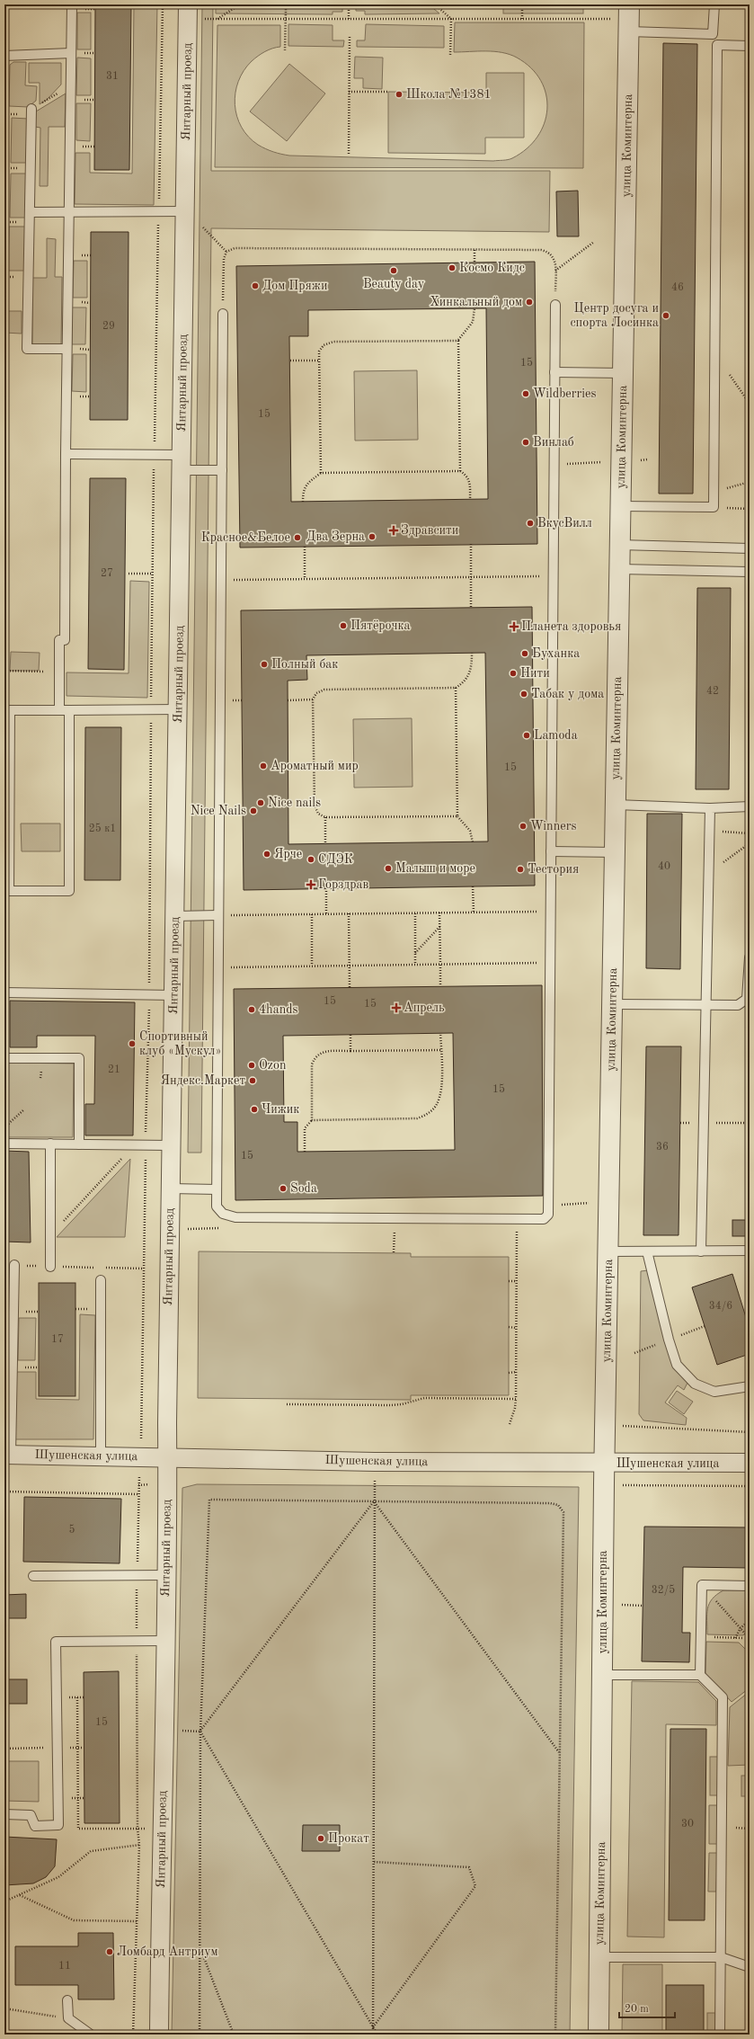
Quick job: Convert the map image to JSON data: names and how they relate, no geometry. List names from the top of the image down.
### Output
{
  "streets": {
    "street": ["Янтарный проезд", "улица Коминтерна", "Шушенская улица"]
  },
  "crossings": [
    ["Янтарный проезд", "Шушенская улица"],
    ["улица Коминтерна", "Шушенская улица"]
  ],
  "places": {
    "other": [
      "Школа №1381",
      "Космо Кидс",
      "Beauty day",
      "Дом Пряжи",
      "Хинкальный дом",
      "Центр досуга и спорта Лосинка",
      "Wildberries",
      "Винлаб",
      "ВкусВилл",
      "Два Зерна",
      "Красное&Белое",
      "Пятёрочка",
      "Буханка",
      "Полный бак",
      "Нити",
      "Табак у дома",
      "Lamoda",
      "Ароматный мир",
      "Nice nails",
      "Nice Nails",
      "Winners",
      "Ярче",
      "СДЭК",
      "Малыш и море",
      "Тестория",
      "4hands",
      "Спортивный клуб «Мускул»",
      "Ozon",
      "Яндекс.Маркет",
      "Чижик",
      "Soda",
      "Прокат",
      "Ломбард Антриум"
    ],
    "health": [
      "Здравсити",
      "Планета здоровья",
      "Горздрав",
      "Апрель"
    ]
  },
  "house_numbers": [
    "31",
    "46",
    "29",
    "15",
    "15",
    "27",
    "42",
    "15",
    "25 к1",
    "40",
    "15",
    "15",
    "21",
    "15",
    "36",
    "15",
    "34/6",
    "17",
    "5",
    "32/5",
    "15",
    "30",
    "11"
  ],
  "scale_bar": "20 m"
}
